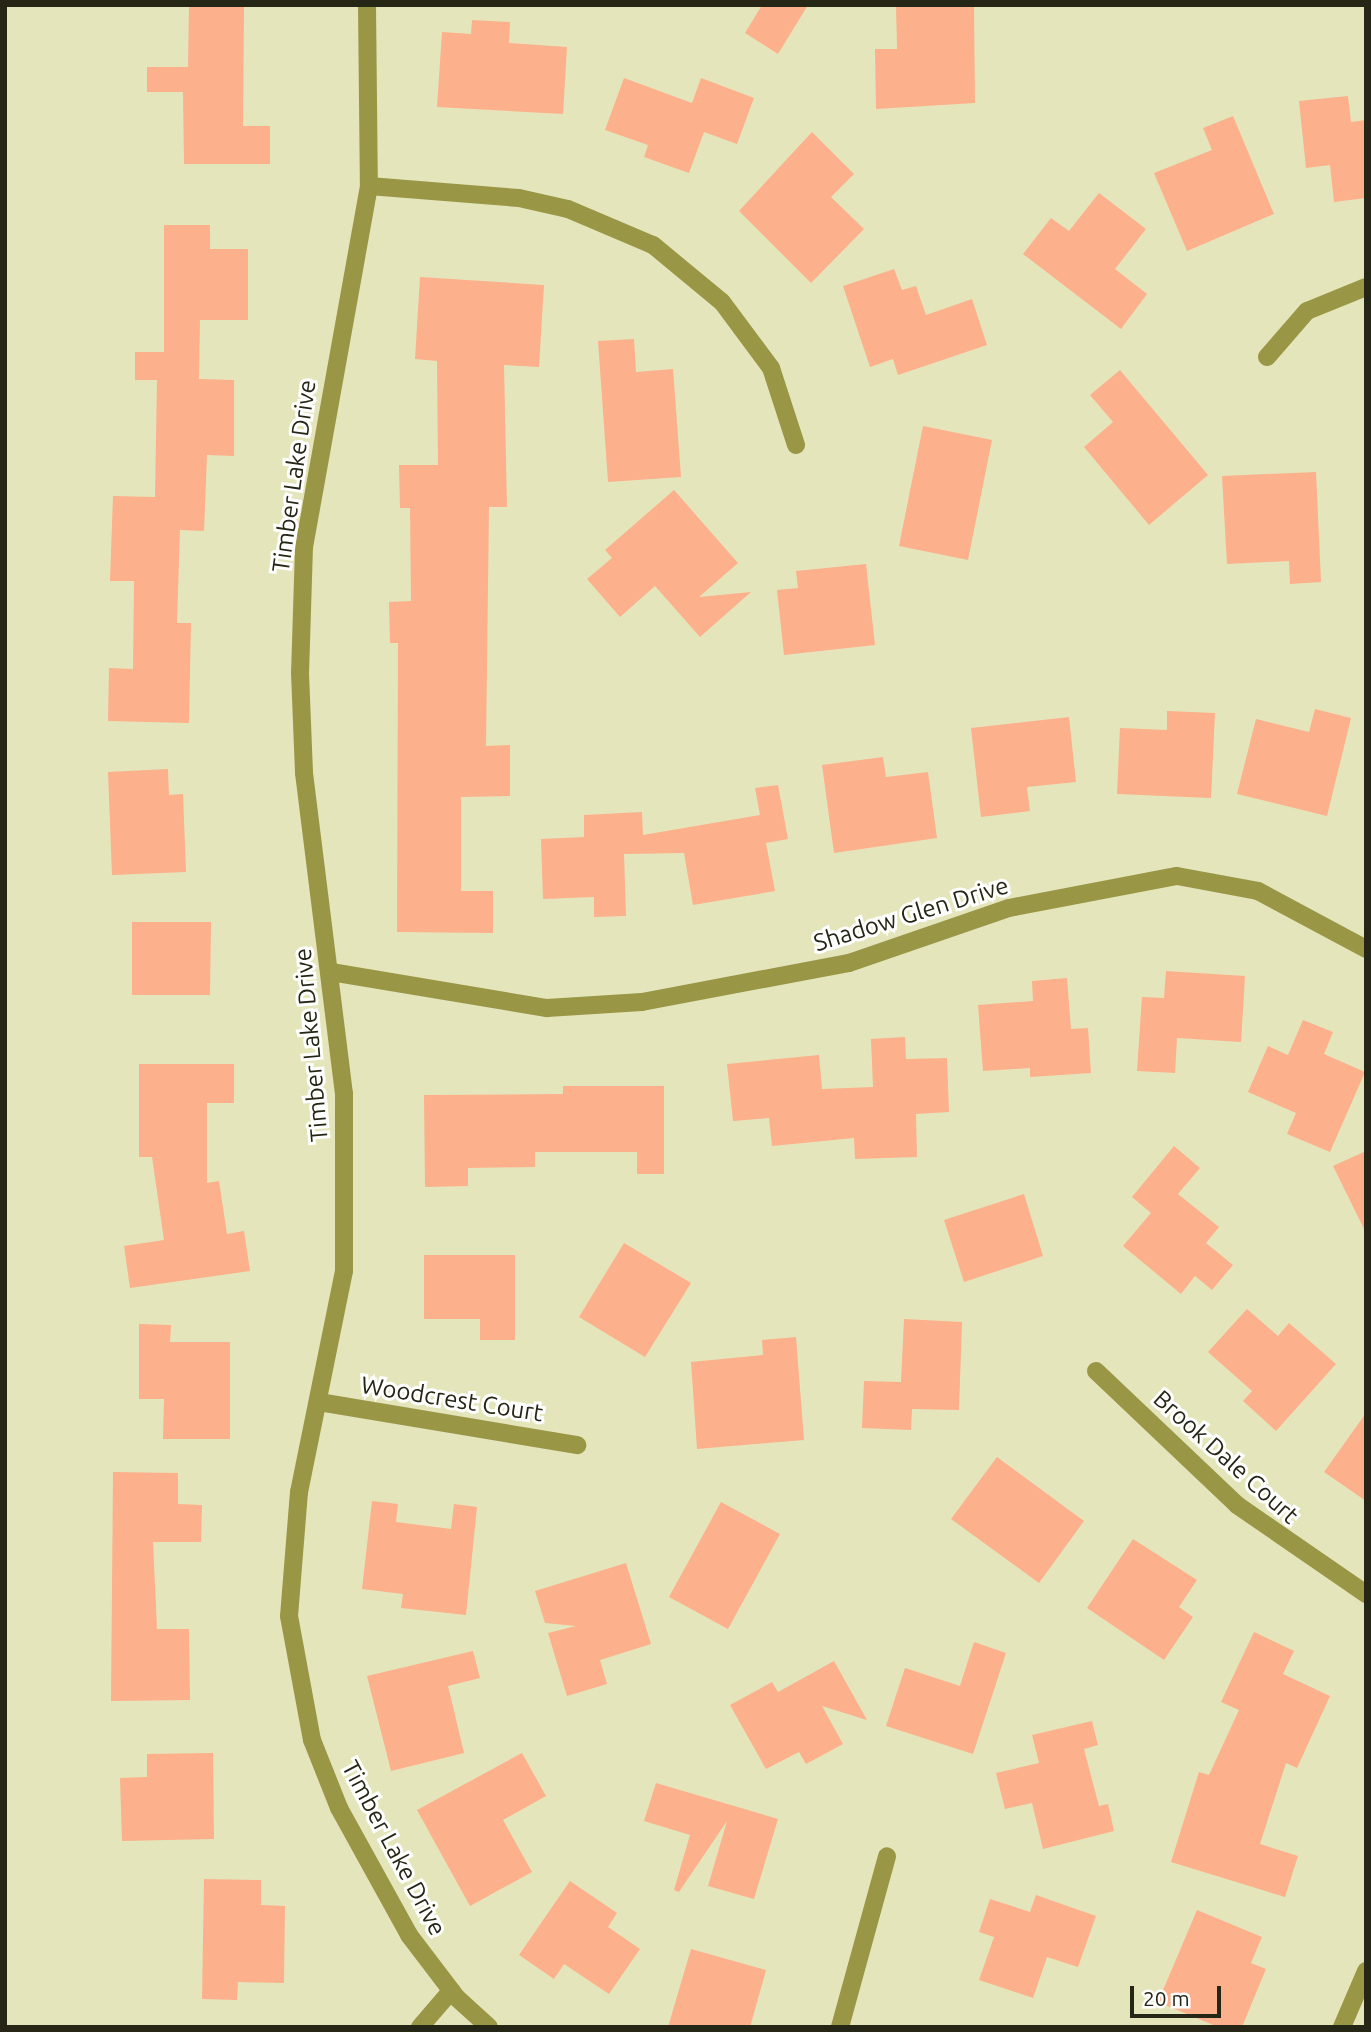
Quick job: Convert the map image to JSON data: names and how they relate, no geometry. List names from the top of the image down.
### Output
{
  "streets": {
    "street": [
      "Timber Lake Drive",
      "Shadow Glen Drive",
      "Woodcrest Court",
      "Brook Dale Court"
    ]
  },
  "crossings": [
    ["Timber Lake Drive", "Shadow Glen Drive"],
    ["Timber Lake Drive", "Woodcrest Court"]
  ],
  "scale_bar": "20 m"
}
